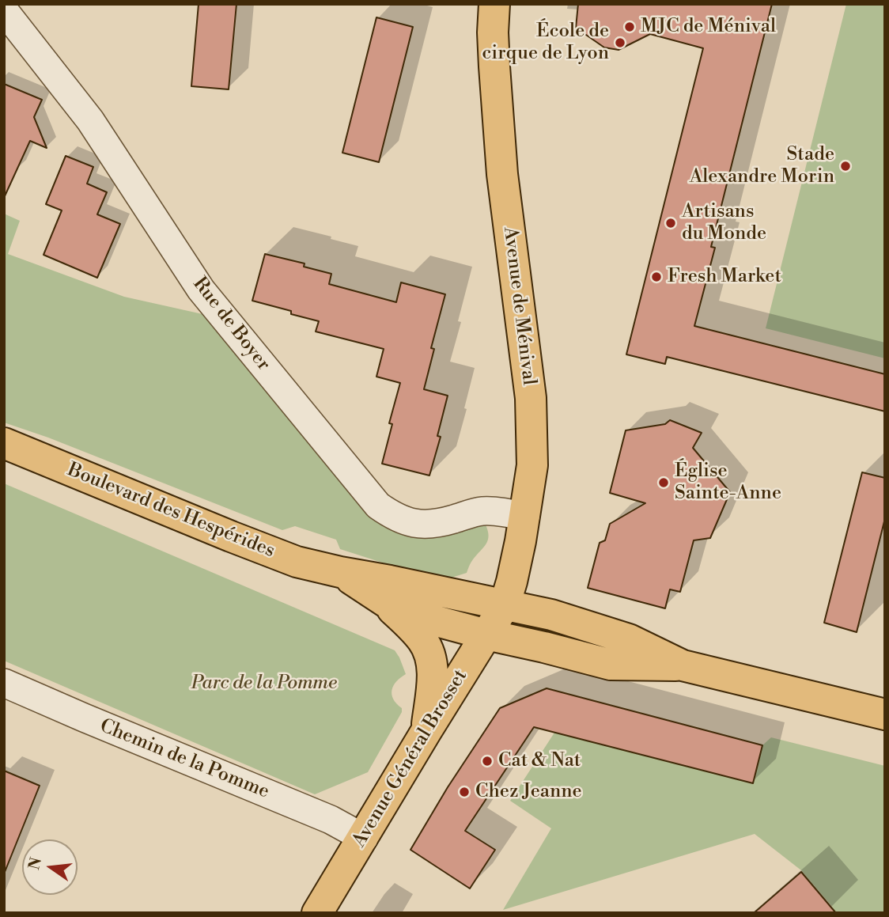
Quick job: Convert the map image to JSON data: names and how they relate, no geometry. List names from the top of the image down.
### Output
{
  "streets": {
    "main road": ["Avenue de Ménival", "Boulevard des Hespérides", "Avenue Général Brosset"],
    "street": ["Rue de Boyer", "Chemin de la Pomme"]
  },
  "crossings": [
    ["Avenue de Ménival", "Rue de Boyer"],
    ["Avenue de Ménival", "Boulevard des Hespérides"],
    ["Avenue de Ménival", "Avenue Général Brosset"],
    ["Boulevard des Hespérides", "Avenue Général Brosset"],
    ["Avenue Général Brosset", "Chemin de la Pomme"]
  ],
  "parks": ["Parc de la Pomme"],
  "places": [
    "MJC de Ménival",
    "École de cirque de Lyon",
    "Stade Alexandre Morin",
    "Artisans du Monde",
    "Fresh Market",
    "Église Sainte-Anne",
    "Cat & Nat",
    "Chez Jeanne"
  ],
  "north": "left"
}
